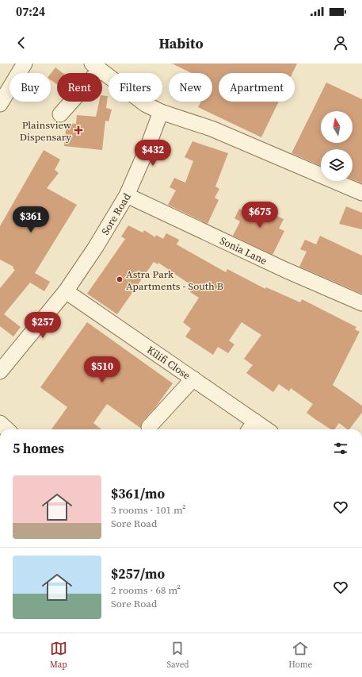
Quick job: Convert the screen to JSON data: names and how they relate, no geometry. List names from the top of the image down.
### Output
{
  "streets": {
    "street": ["Sore Road", "Sonia Lane", "Kilifi Close"]
  },
  "crossings": [
    ["Sore Road", "Sonia Lane"],
    ["Sore Road", "Kilifi Close"]
  ],
  "places": {
    "health": ["Plainsview Dispensary"],
    "other": ["Astra Park Apartments - South B"]
  },
  "north": "top",
  "page": {
    "status": "07:24",
    "header": "Habito",
    "chip": [
      "Buy",
      "Rent",
      "Filters",
      "New",
      "Apartment"
    ],
    "price": [
      "$432",
      "$675",
      "$361",
      "$257",
      "$510"
    ],
    "heading": "5 homes",
    "list": [
      {
        "name": "$361/mo",
        "note": "3 rooms · 101 m² · Sore Road"
      },
      {
        "name": "$257/mo",
        "note": "2 rooms · 68 m² · Sore Road"
      }
    ],
    "tabs": ["Map", "Saved", "Home"]
  }
}
